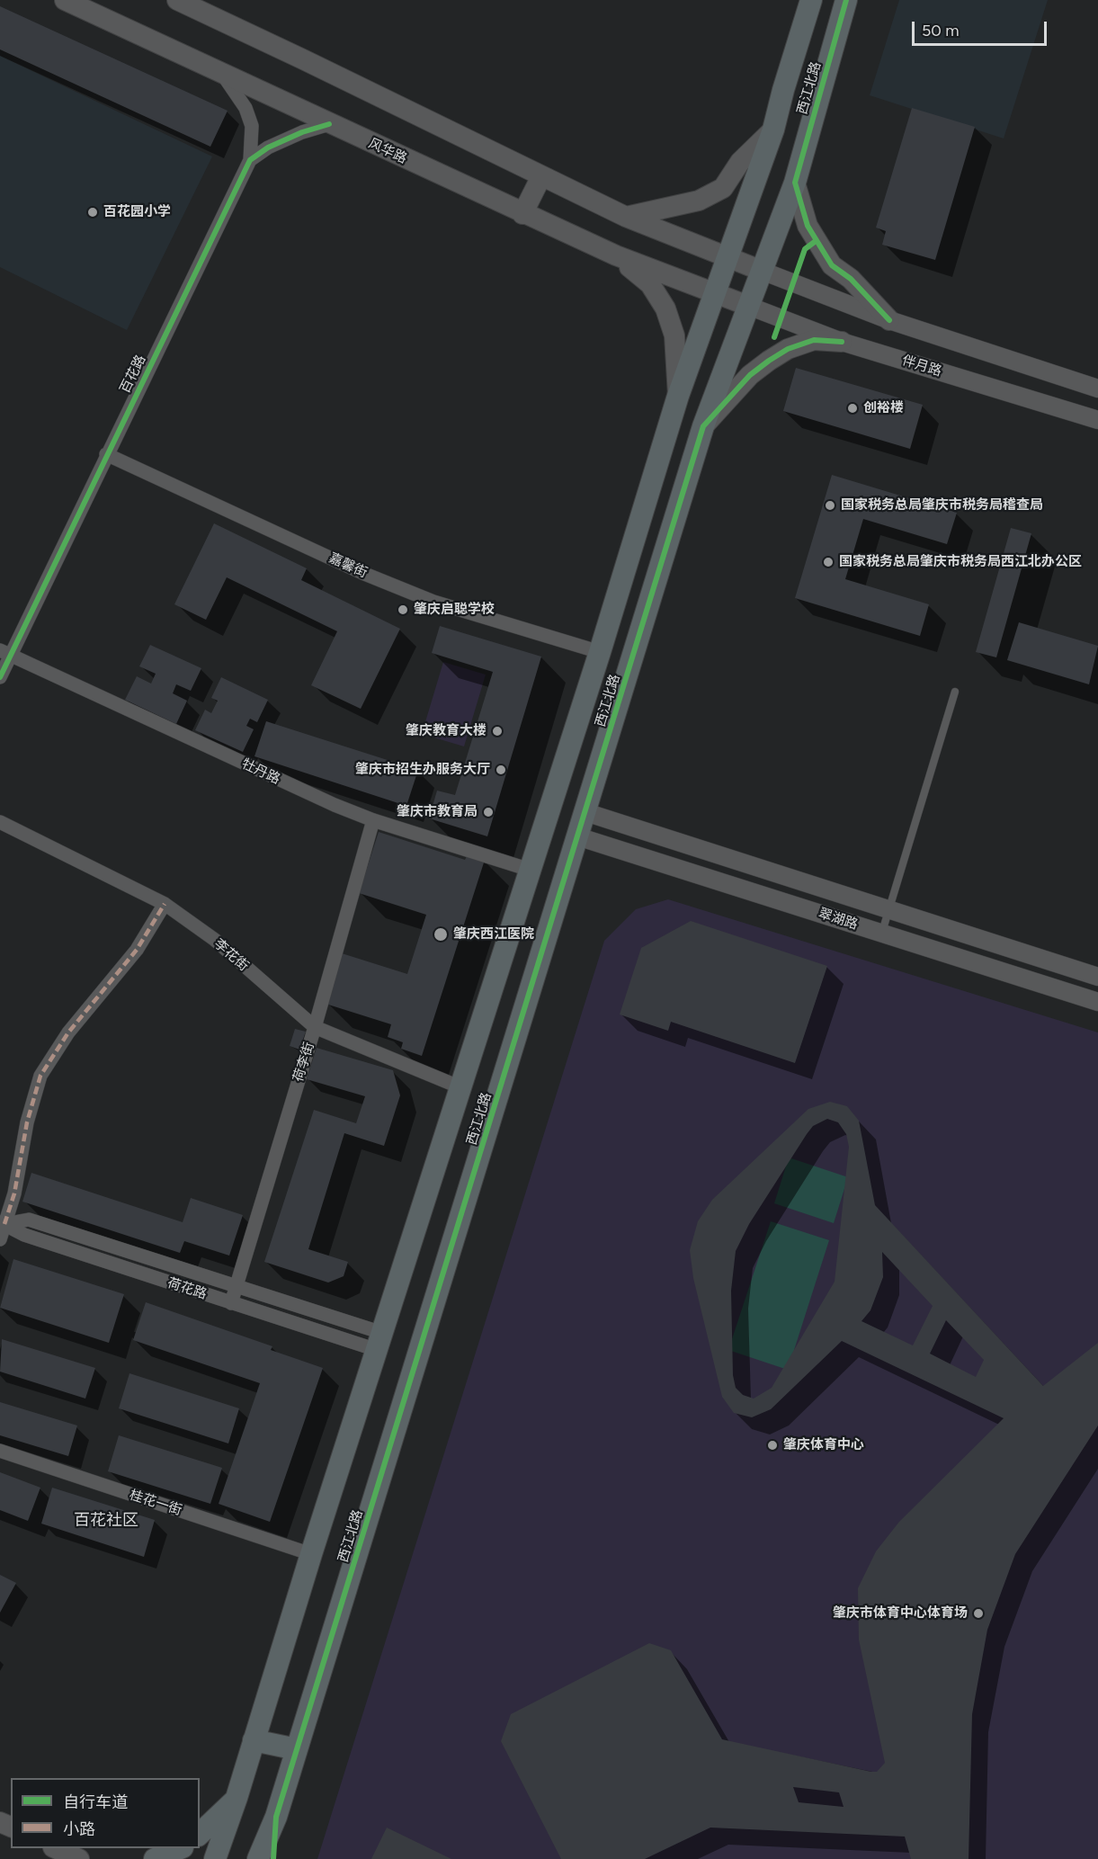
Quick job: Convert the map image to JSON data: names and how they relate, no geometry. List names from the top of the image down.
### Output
{
  "streets": {
    "main road": ["西江北路", "风华路"],
    "street": [
      "伴月路",
      "百花路",
      "嘉馨街",
      "牡丹路",
      "翠湖路",
      "李花街",
      "荷李街",
      "荷花路",
      "桂花一街"
    ]
  },
  "crossings": [
    ["西江北路", "风华路"],
    ["西江北路", "伴月路"],
    ["西江北路", "嘉馨街"],
    ["西江北路", "牡丹路"],
    ["西江北路", "翠湖路"],
    ["西江北路", "李花街"],
    ["西江北路", "荷花路"],
    ["西江北路", "桂花一街"],
    ["风华路", "伴月路"],
    ["百花路", "嘉馨街"],
    ["百花路", "牡丹路"],
    ["牡丹路", "荷李街"],
    ["李花街", "荷李街"],
    ["荷李街", "荷花路"]
  ],
  "districts": ["百花社区"],
  "places": [
    "百花园小学",
    "创裕楼",
    "国家税务总局肇庆市税务局稽查局",
    "国家税务总局肇庆市税务局西江北办公区",
    "肇庆启聪学校",
    "肇庆教育大楼",
    "肇庆市招生办服务大厅",
    "肇庆市教育局",
    "肇庆西江医院",
    "肇庆体育中心",
    "肇庆市体育中心体育场"
  ],
  "legend": ["自行车道", "小路"],
  "scale_bar": "50 m"
}
